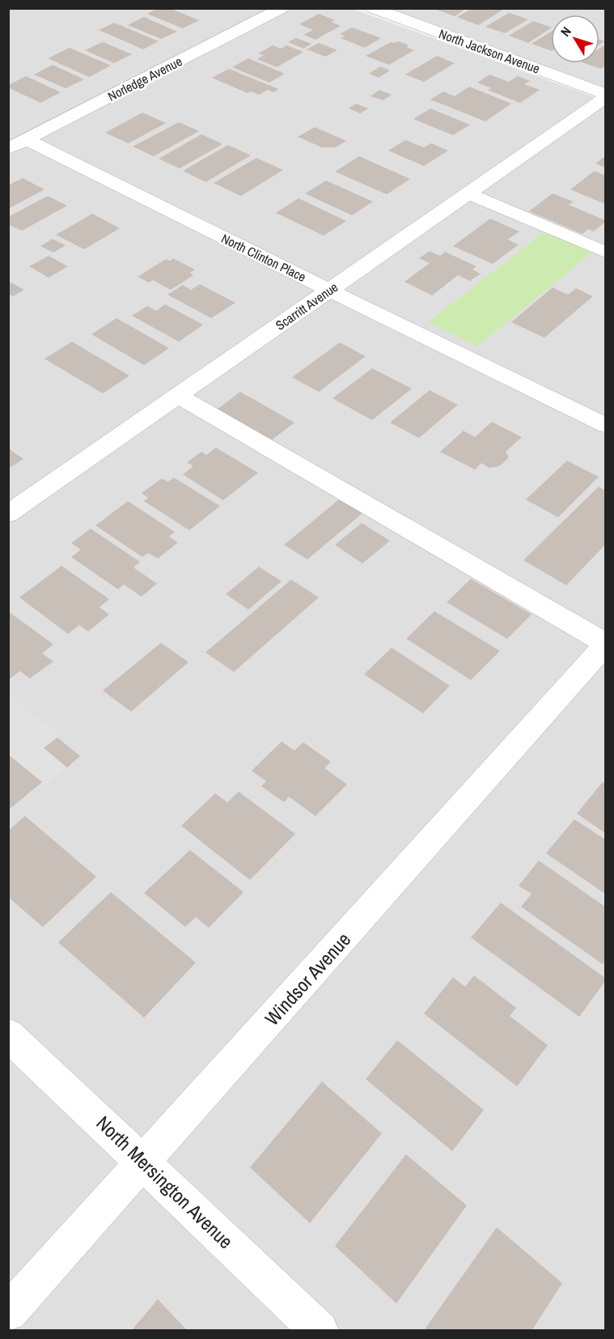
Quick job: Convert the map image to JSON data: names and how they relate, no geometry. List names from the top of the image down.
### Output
{
  "streets": {
    "street": [
      "North Jackson Avenue",
      "Norledge Avenue",
      "North Clinton Place",
      "Scarritt Avenue",
      "Windsor Avenue",
      "North Mersington Avenue"
    ]
  },
  "crossings": [
    ["Norledge Avenue", "North Clinton Place"],
    ["North Clinton Place", "Scarritt Avenue"],
    ["Windsor Avenue", "North Mersington Avenue"]
  ],
  "north": "top left"
}
